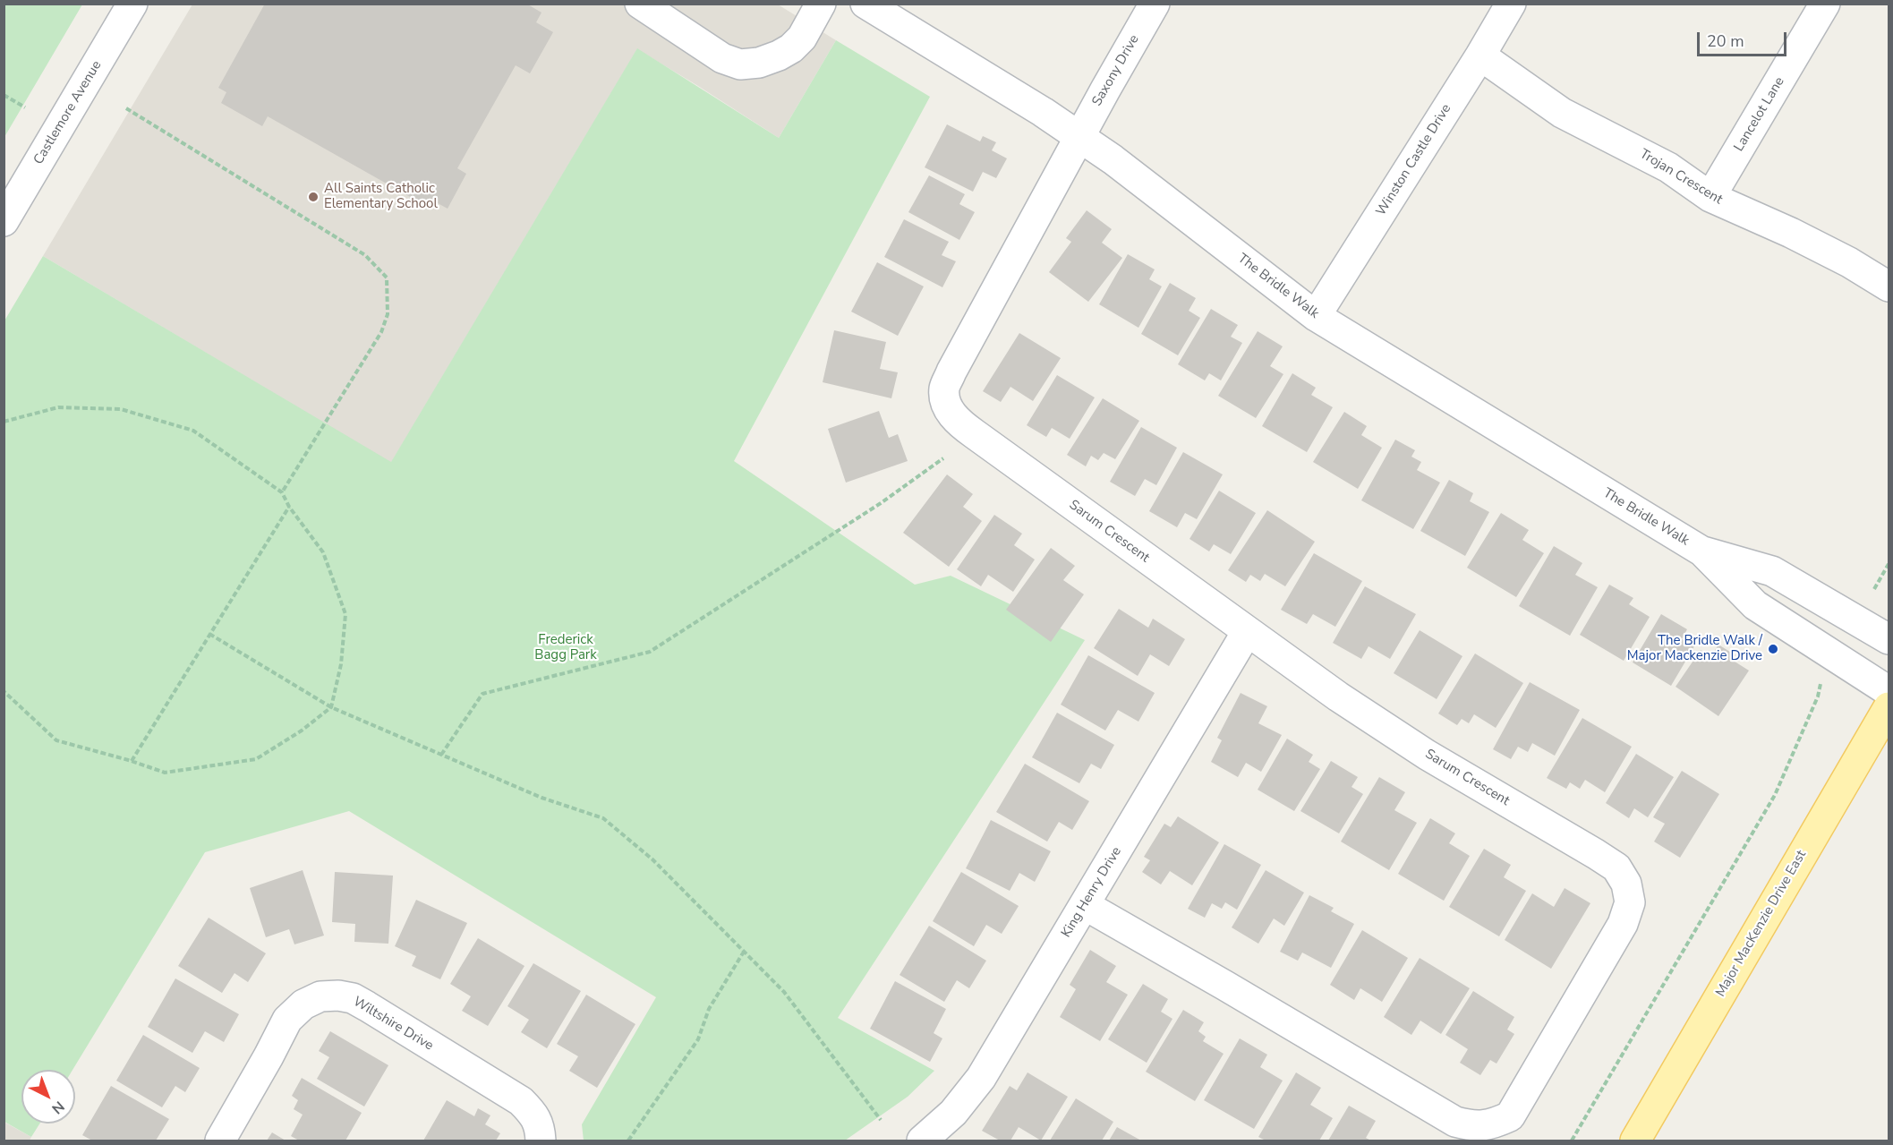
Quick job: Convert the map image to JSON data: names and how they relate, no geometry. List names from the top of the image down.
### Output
{
  "streets": {
    "main road": ["Major MacKenzie Drive East"],
    "street": [
      "Saxony Drive",
      "Castlemore Avenue",
      "Lancelot Lane",
      "Winston Castle Drive",
      "Trojan Crescent",
      "The Bridle Walk",
      "Sarum Crescent",
      "King Henry Drive",
      "Wiltshire Drive"
    ]
  },
  "crossings": [
    ["Saxony Drive", "The Bridle Walk"],
    ["Saxony Drive", "Sarum Crescent"],
    ["Lancelot Lane", "Trojan Crescent"],
    ["Winston Castle Drive", "Trojan Crescent"],
    ["Winston Castle Drive", "The Bridle Walk"],
    ["The Bridle Walk", "Sarum Crescent"],
    ["Sarum Crescent", "King Henry Drive"]
  ],
  "parks": ["Frederick Bagg Park"],
  "places": ["All Saints Catholic Elementary School", "The Bridle Walk / Major Mackenzie Drive"],
  "scale_bar": "20 m",
  "north": "bottom right"
}
